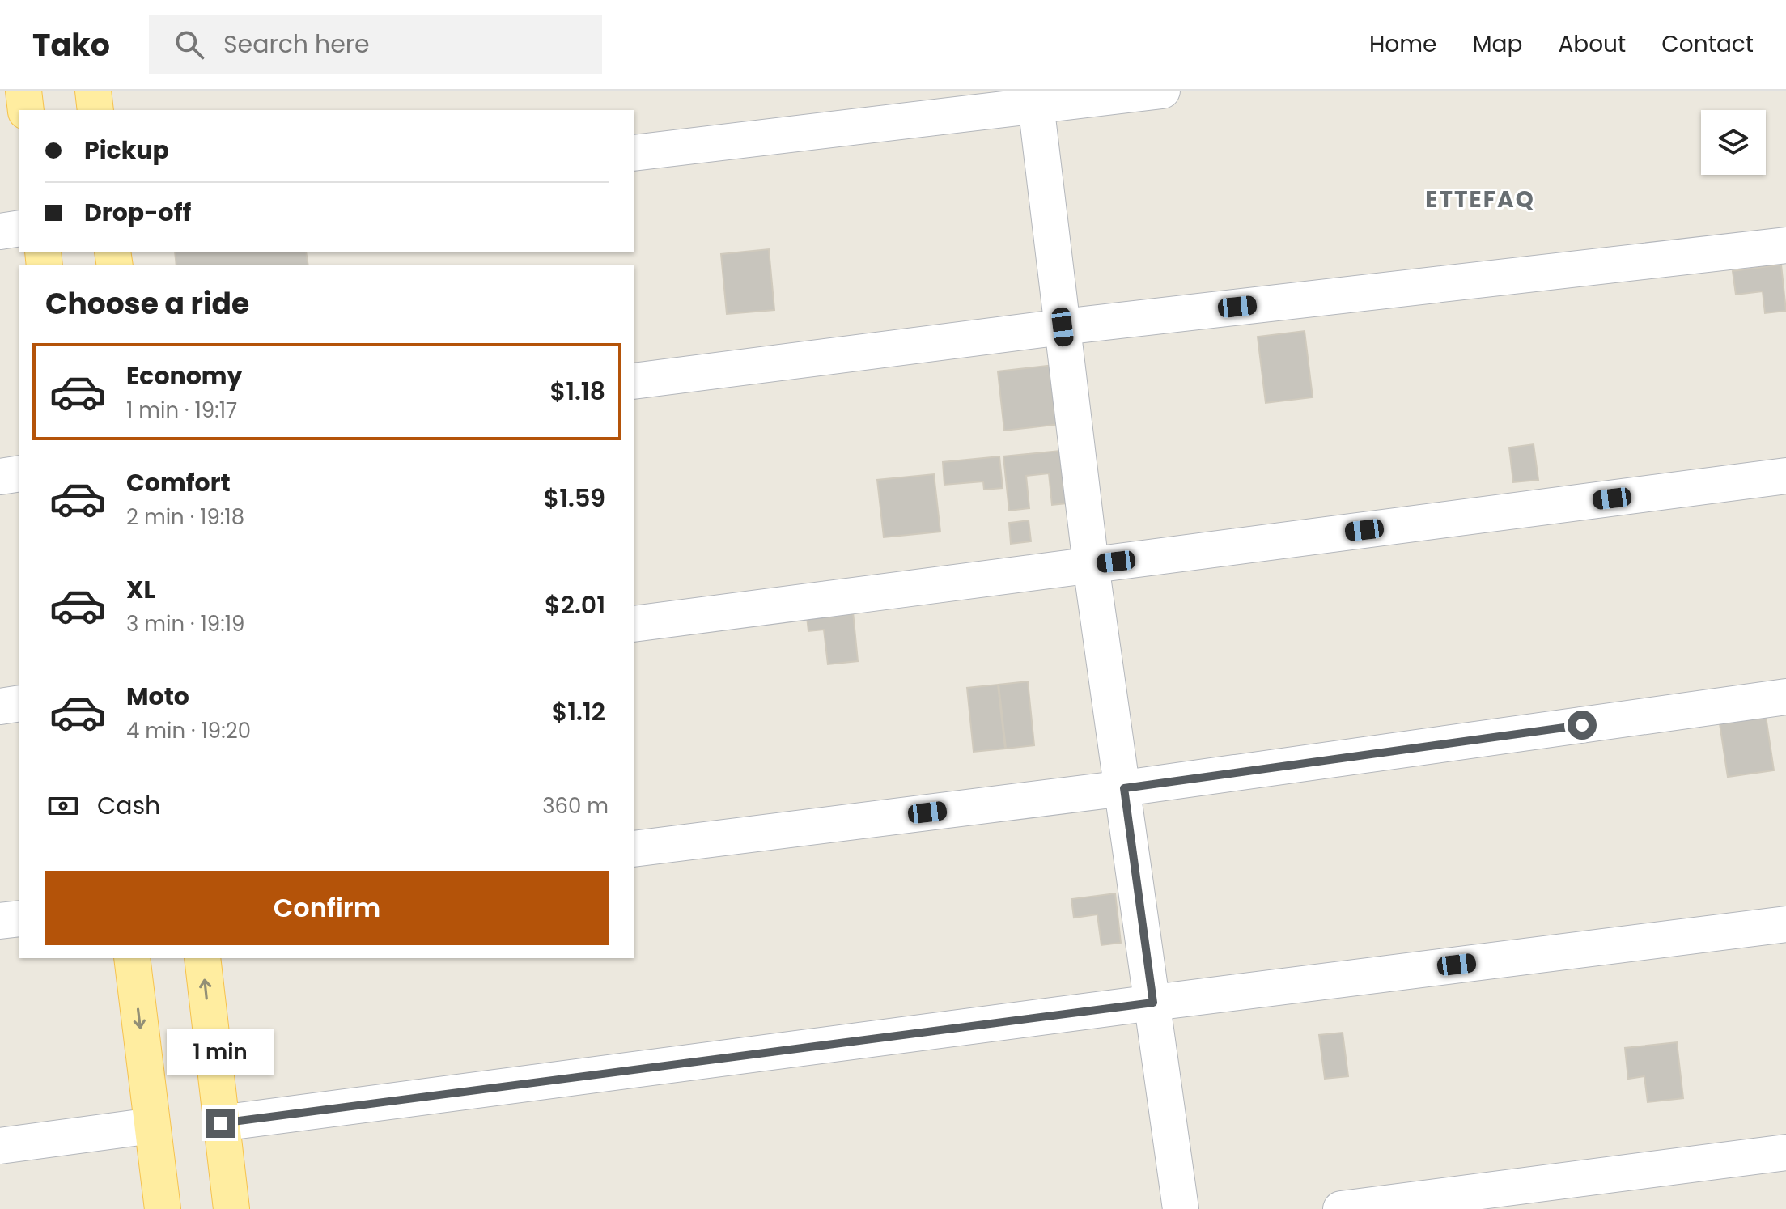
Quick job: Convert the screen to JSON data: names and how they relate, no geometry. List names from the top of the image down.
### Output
{
  "districts": ["ETTEFAQ"],
  "page": {
    "header": "Tako",
    "search": "Search here",
    "nav": [
      "Home",
      "Map",
      "About",
      "Contact"
    ],
    "banner": ["Pickup", "Drop-off"],
    "heading": "Choose a ride",
    "list": [
      {
        "name": "Economy",
        "note": "1 min · 19:17",
        "value": "$1.18"
      },
      {
        "name": "Comfort",
        "note": "2 min · 19:18",
        "value": "$1.59"
      },
      {
        "name": "XL",
        "note": "3 min · 19:19",
        "value": "$2.01"
      },
      {
        "name": "Moto",
        "note": "4 min · 19:20",
        "value": "$1.12"
      }
    ],
    "pay": ["Cash", "360 m"],
    "buttons": "Confirm",
    "bubble": "1 min"
  }
}
